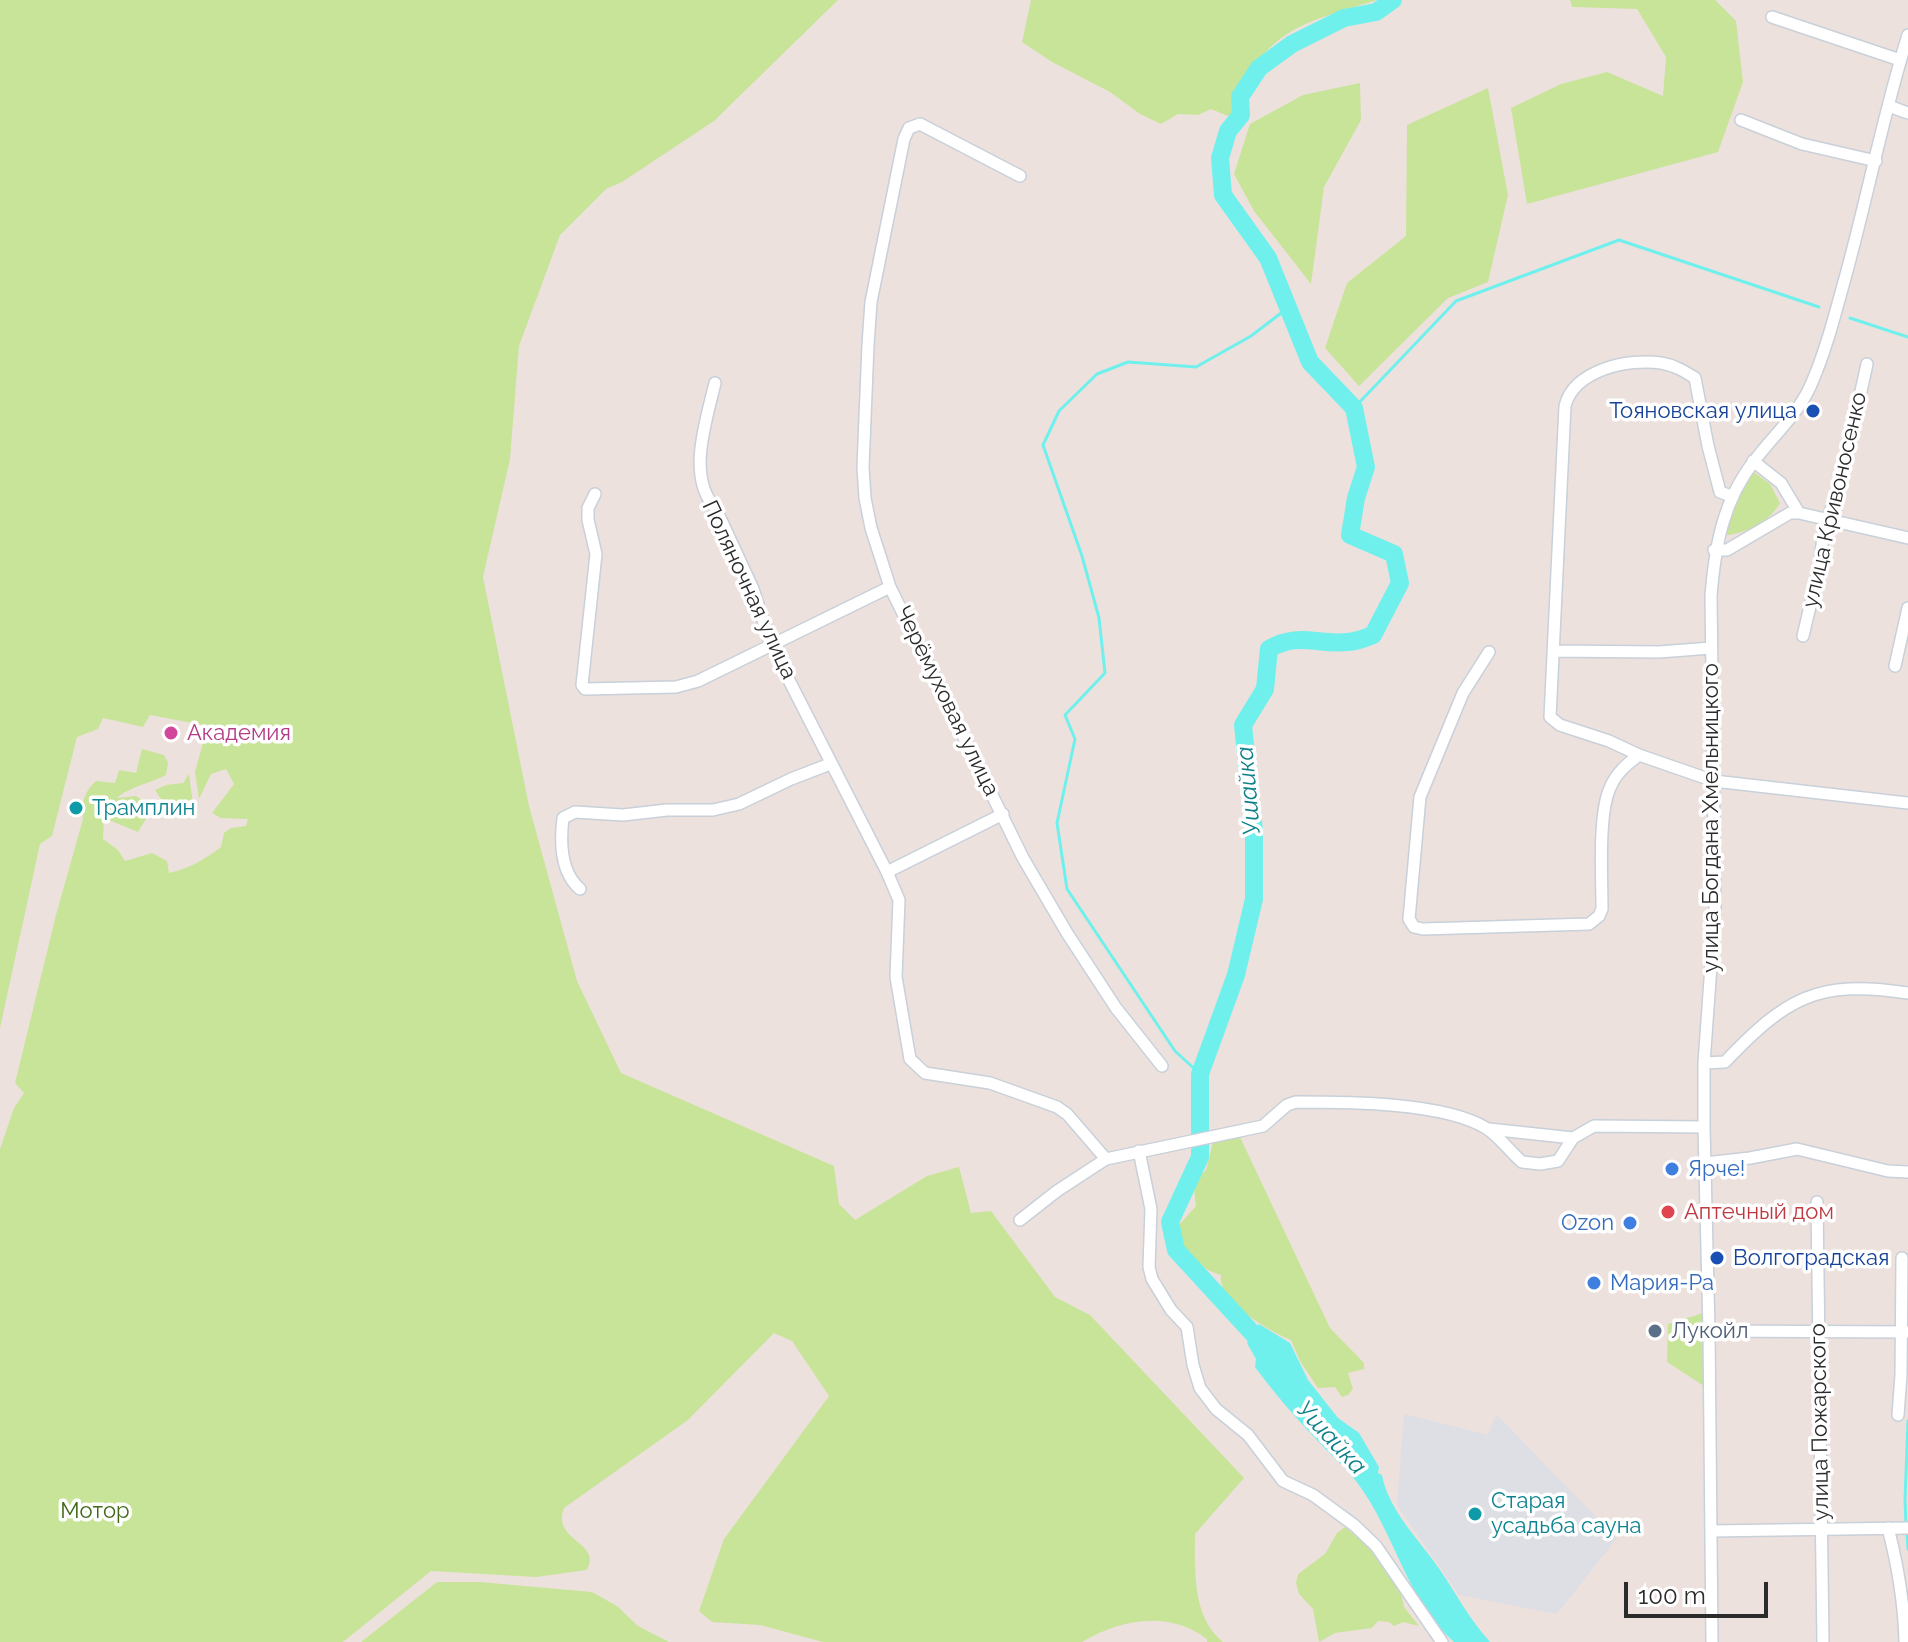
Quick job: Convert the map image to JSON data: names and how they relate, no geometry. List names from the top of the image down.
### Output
{
  "streets": {
    "street": [
      "улица Кривоносенко",
      "Поляночная улица",
      "Черёмуховая улица",
      "улица Богдана Хмельницкого",
      "улица Пожарского"
    ]
  },
  "water": ["Ушайка"],
  "parks": ["Мотор"],
  "places": [
    "Тояновская улица",
    "Академия",
    "Трамплин",
    "Ярче!",
    "Аптечный дом",
    "Ozon",
    "Волгоградская",
    "Мария-Ра",
    "Лукойл",
    "Старая усадьба сауна"
  ],
  "scale_bar": "100 m"
}
